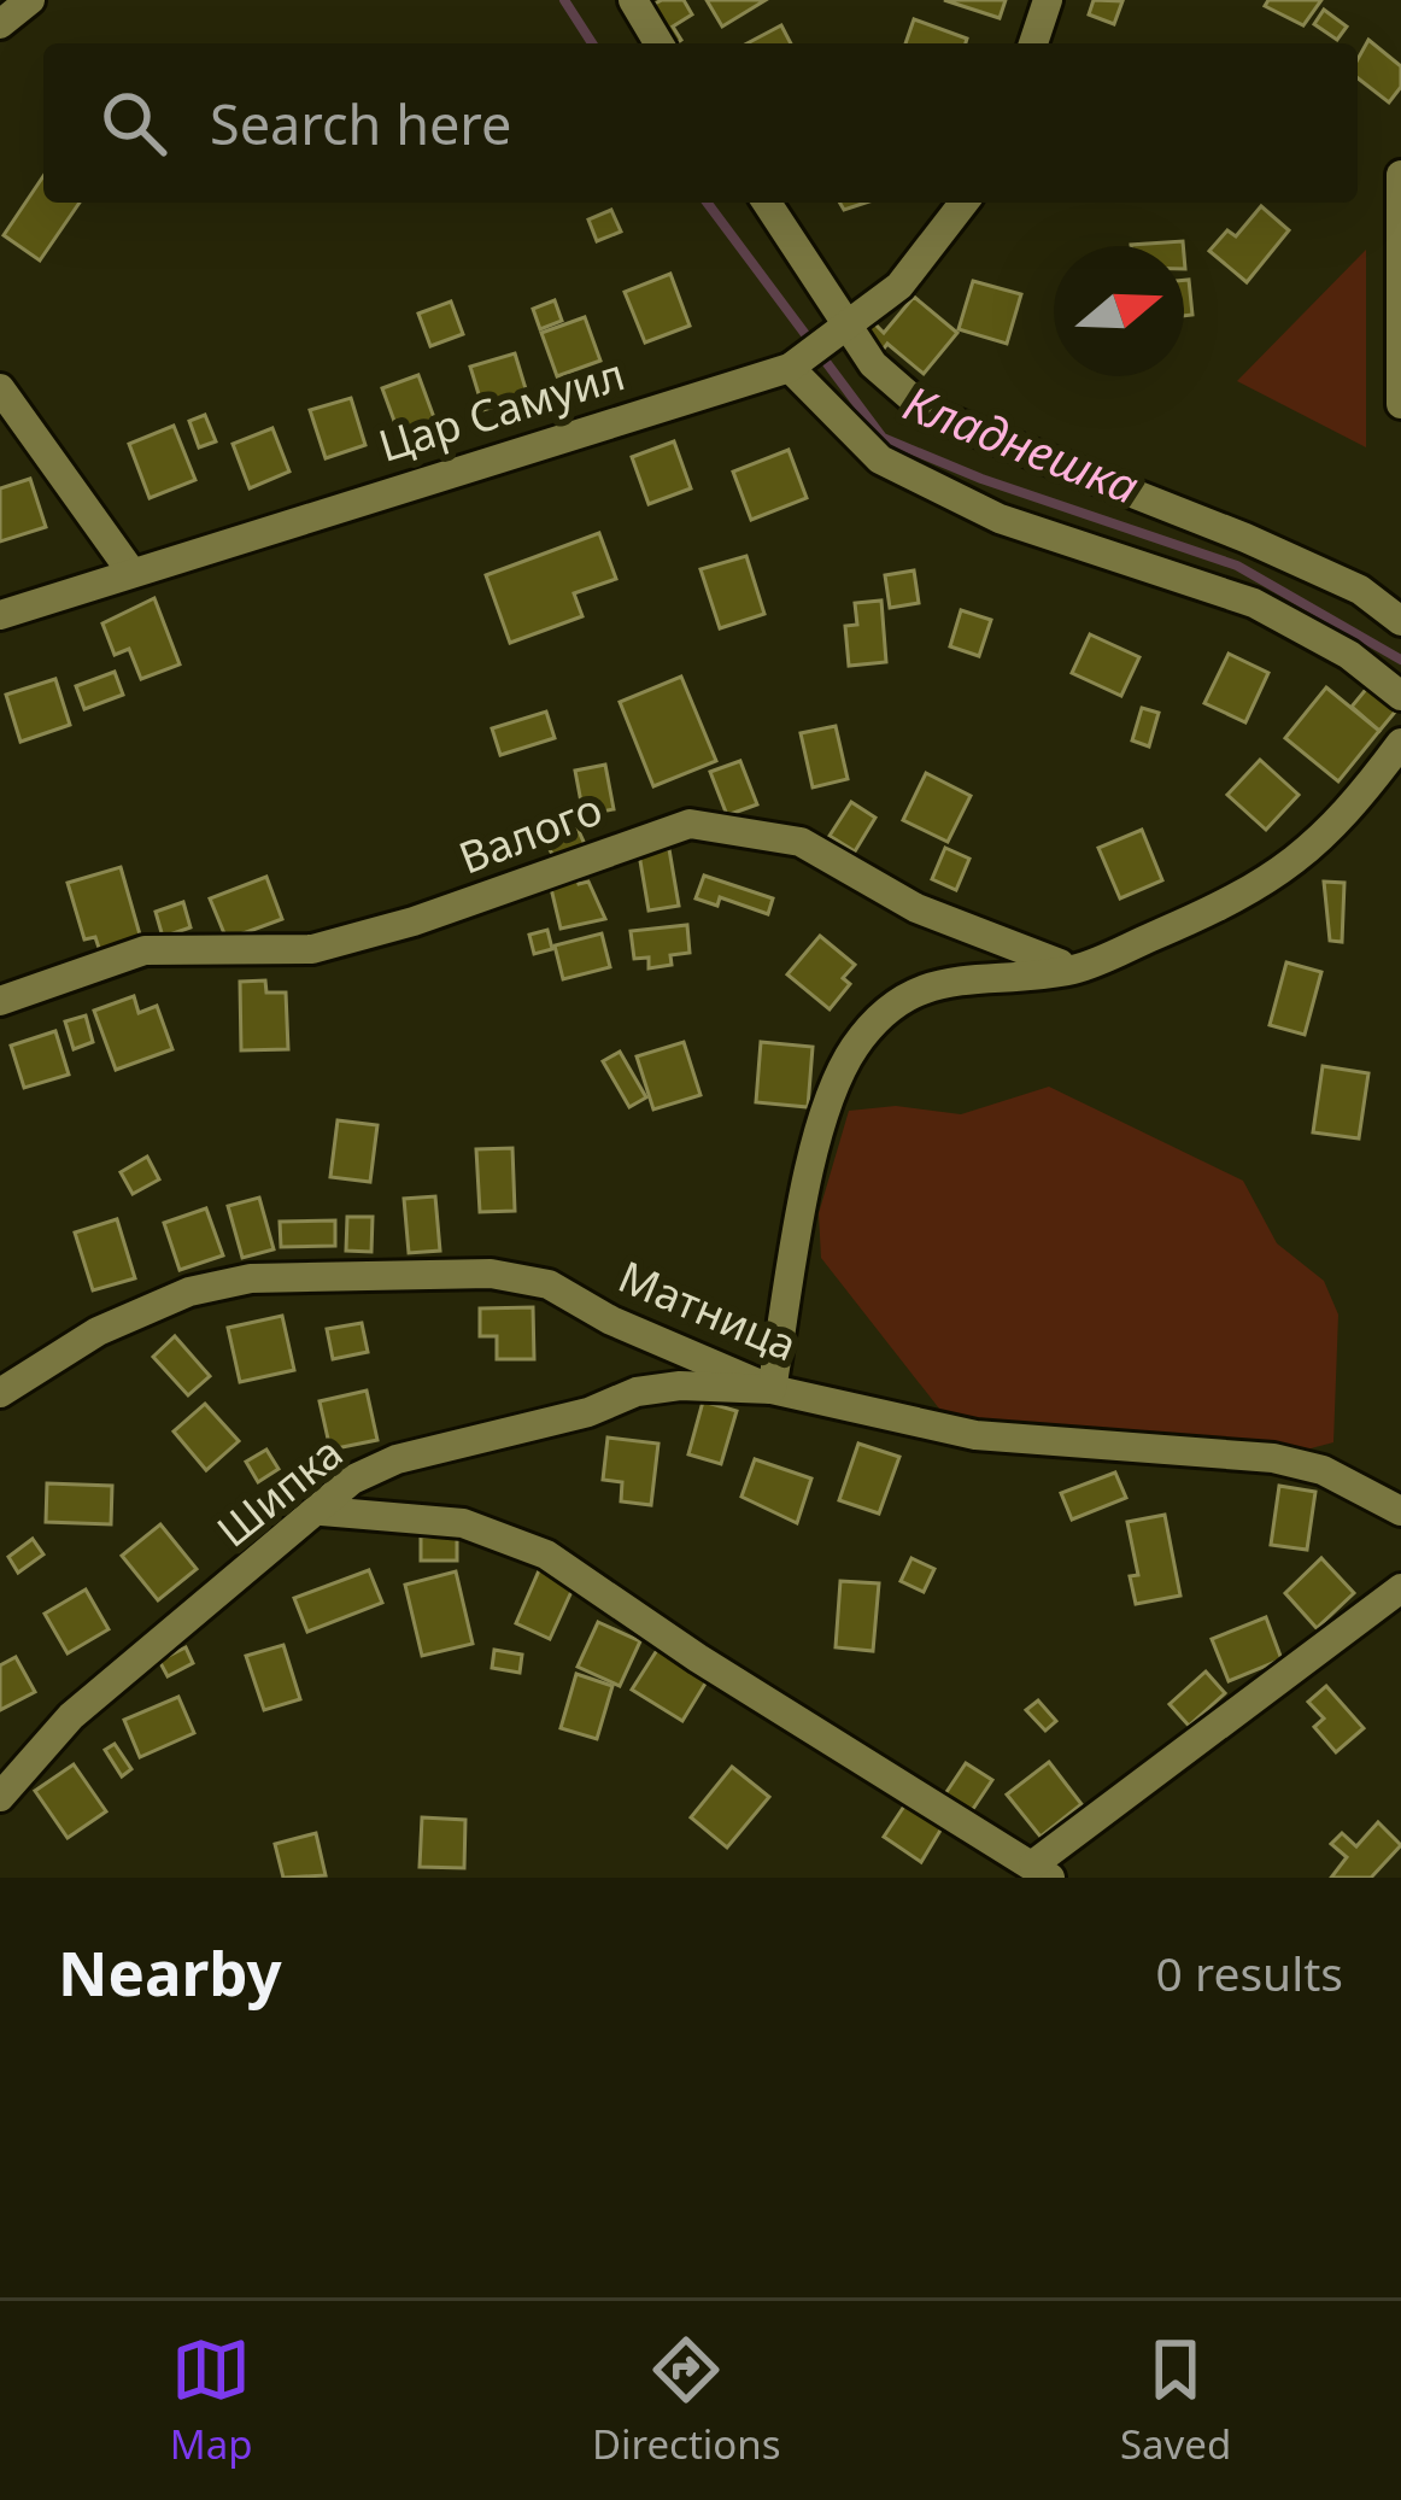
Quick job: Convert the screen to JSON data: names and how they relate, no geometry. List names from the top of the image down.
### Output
{
  "streets": {
    "street": [
      "Цар Самуил",
      "Валого",
      "Матница",
      "Шипка"
    ]
  },
  "crossings": [
    ["Матница", "Шипка"]
  ],
  "water": ["Кладнешка"],
  "north": "right",
  "page": {
    "search": "Search here",
    "heading": ["Nearby", "0 results"],
    "nav": ["Map", "Directions", "Saved"]
  }
}
